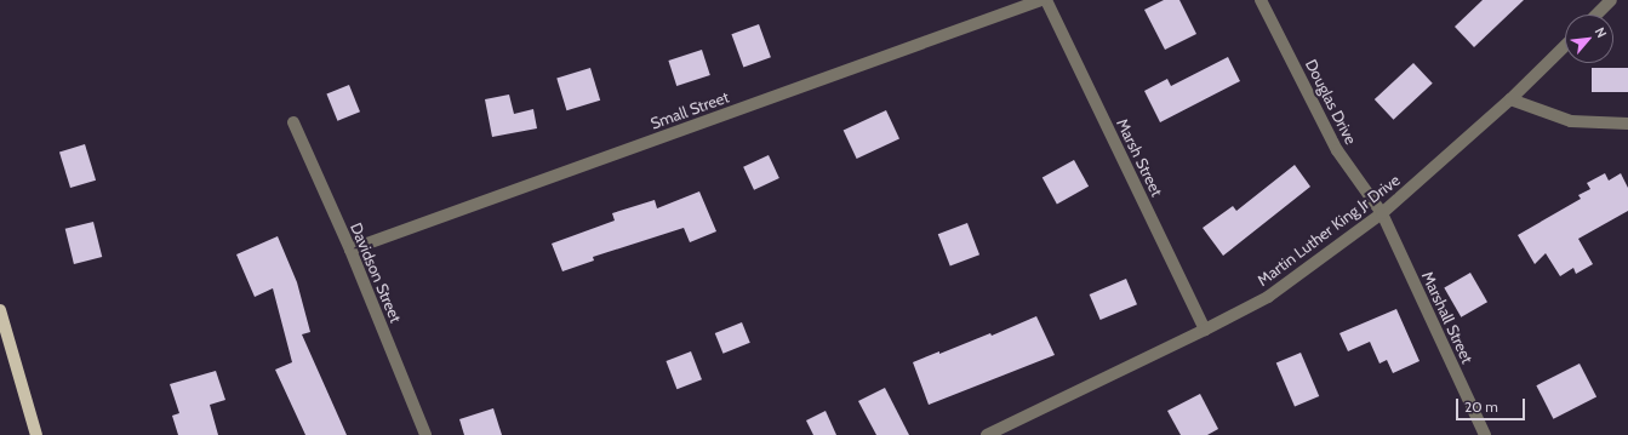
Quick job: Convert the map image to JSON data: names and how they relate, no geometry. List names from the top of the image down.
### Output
{
  "streets": {
    "street": [
      "Douglas Drive",
      "Small Street",
      "Marsh Street",
      "Martin Luther King Jr Drive",
      "Davidson Street",
      "Marshall Street"
    ]
  },
  "crossings": [
    ["Douglas Drive", "Martin Luther King Jr Drive"],
    ["Douglas Drive", "Marshall Street"],
    ["Small Street", "Davidson Street"],
    ["Marsh Street", "Martin Luther King Jr Drive"],
    ["Martin Luther King Jr Drive", "Marshall Street"]
  ],
  "scale_bar": "20 m",
  "north": "top right"
}
